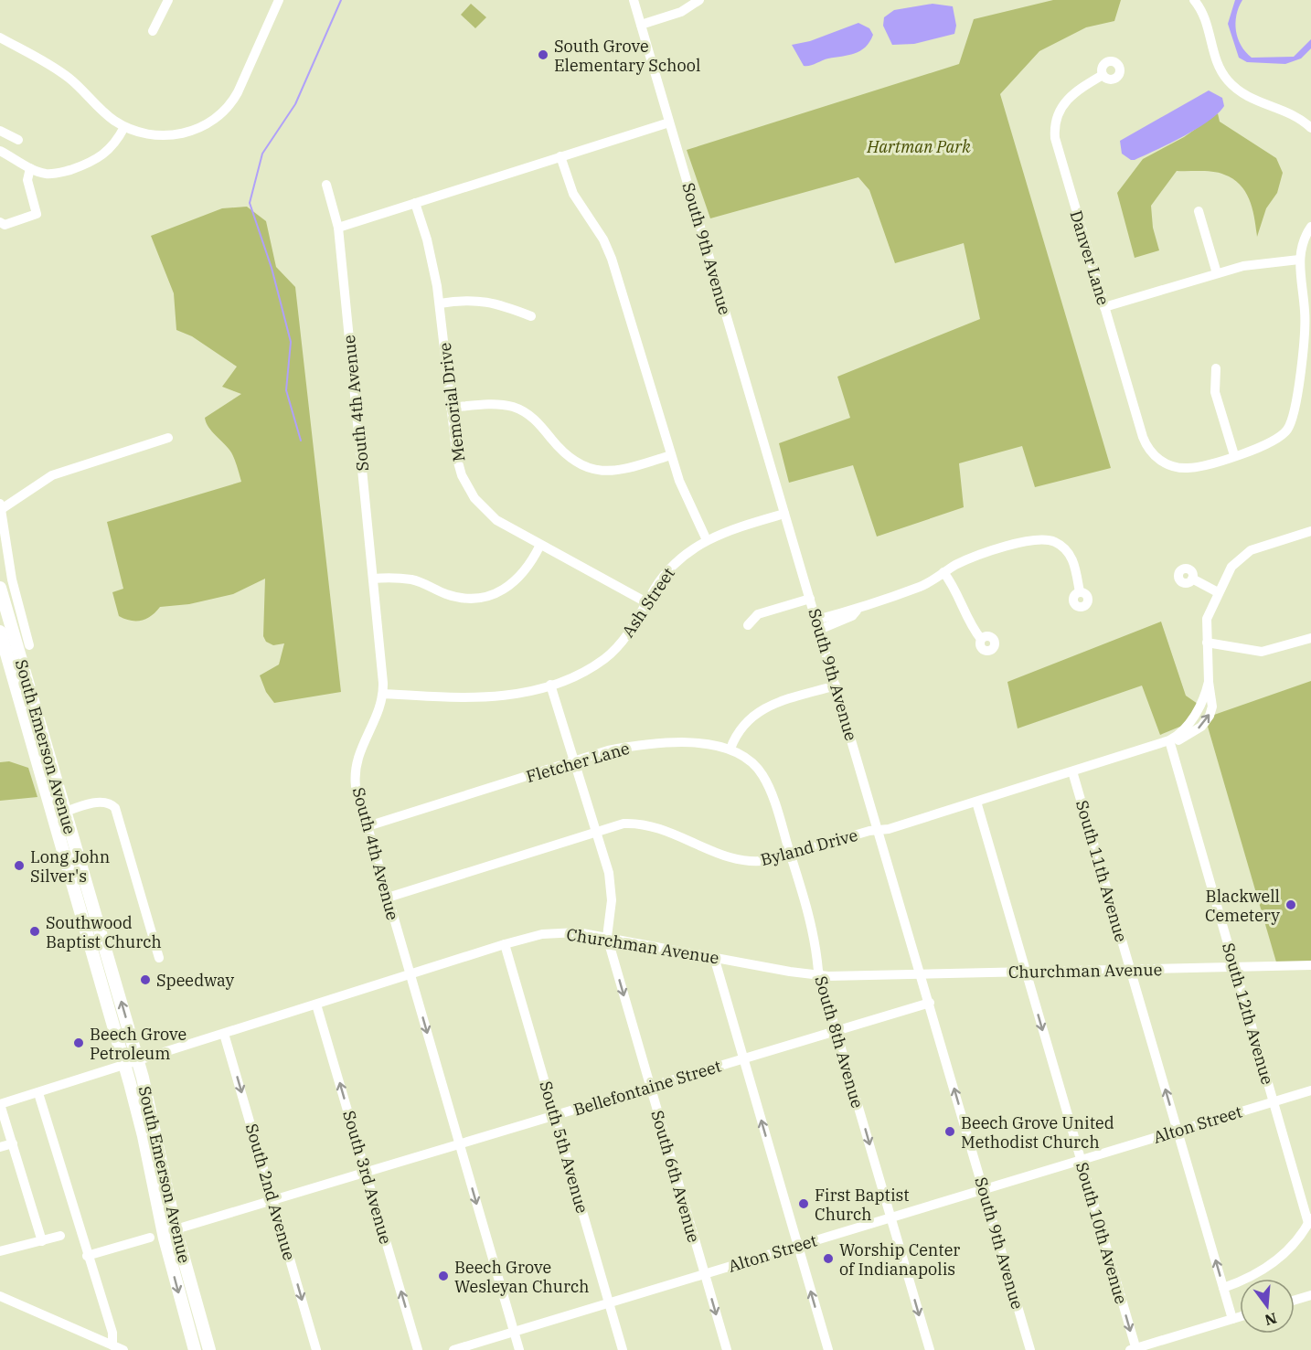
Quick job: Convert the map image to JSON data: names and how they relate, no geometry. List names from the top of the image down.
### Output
{
  "streets": {
    "main road": ["South Emerson Avenue"],
    "street": [
      "South 9th Avenue",
      "Danver Lane",
      "Memorial Drive",
      "South 4th Avenue",
      "Ash Street",
      "Fletcher Lane",
      "Byland Drive",
      "South 11th Avenue",
      "Churchman Avenue",
      "South 12th Avenue",
      "South 8th Avenue",
      "Bellefontaine Street",
      "Alton Street",
      "South 5th Avenue",
      "South 6th Avenue",
      "South 3rd Avenue",
      "South 2nd Avenue",
      "South 10th Avenue"
    ]
  },
  "crossings": [
    ["South 9th Avenue", "Ash Street"],
    ["South 9th Avenue", "Byland Drive"],
    ["South 9th Avenue", "Churchman Avenue"],
    ["South 9th Avenue", "Bellefontaine Street"],
    ["South 9th Avenue", "Alton Street"],
    ["Memorial Drive", "Ash Street"],
    ["South 4th Avenue", "Ash Street"],
    ["South 4th Avenue", "Fletcher Lane"],
    ["South 4th Avenue", "Byland Drive"],
    ["South 4th Avenue", "Churchman Avenue"],
    ["South 4th Avenue", "Bellefontaine Street"],
    ["South 4th Avenue", "Alton Street"],
    ["Ash Street", "South 6th Avenue"],
    ["South Emerson Avenue", "Churchman Avenue"],
    ["South Emerson Avenue", "Bellefontaine Street"],
    ["Fletcher Lane", "South 8th Avenue"],
    ["Fletcher Lane", "South 6th Avenue"],
    ["Byland Drive", "South 11th Avenue"],
    ["Byland Drive", "South 12th Avenue"],
    ["Byland Drive", "South 8th Avenue"],
    ["Byland Drive", "South 6th Avenue"],
    ["Byland Drive", "South 10th Avenue"],
    ["South 11th Avenue", "Churchman Avenue"],
    ["South 11th Avenue", "Alton Street"],
    ["Churchman Avenue", "South 12th Avenue"],
    ["Churchman Avenue", "South 8th Avenue"],
    ["Churchman Avenue", "South 5th Avenue"],
    ["Churchman Avenue", "South 6th Avenue"],
    ["Churchman Avenue", "South 3rd Avenue"],
    ["Churchman Avenue", "South 2nd Avenue"],
    ["Churchman Avenue", "South 10th Avenue"],
    ["South 12th Avenue", "Alton Street"],
    ["South 8th Avenue", "Bellefontaine Street"],
    ["South 8th Avenue", "Alton Street"],
    ["Bellefontaine Street", "South 5th Avenue"],
    ["Bellefontaine Street", "South 6th Avenue"],
    ["Bellefontaine Street", "South 3rd Avenue"],
    ["Bellefontaine Street", "South 2nd Avenue"],
    ["Alton Street", "South 5th Avenue"],
    ["Alton Street", "South 6th Avenue"],
    ["Alton Street", "South 10th Avenue"]
  ],
  "one_way": [
    "South 11th Avenue",
    "South 8th Avenue",
    "South 3rd Avenue",
    "South 2nd Avenue",
    "South 10th Avenue"
  ],
  "parks": ["Hartman Park"],
  "places": [
    "South Grove Elementary School",
    "Long John Silver's",
    "Blackwell Cemetery",
    "Southwood Baptist Church",
    "Speedway",
    "Beech Grove Petroleum",
    "Beech Grove United Methodist Church",
    "First Baptist Church",
    "Worship Center of Indianapolis",
    "Beech Grove Wesleyan Church"
  ],
  "north": "bottom"
}
